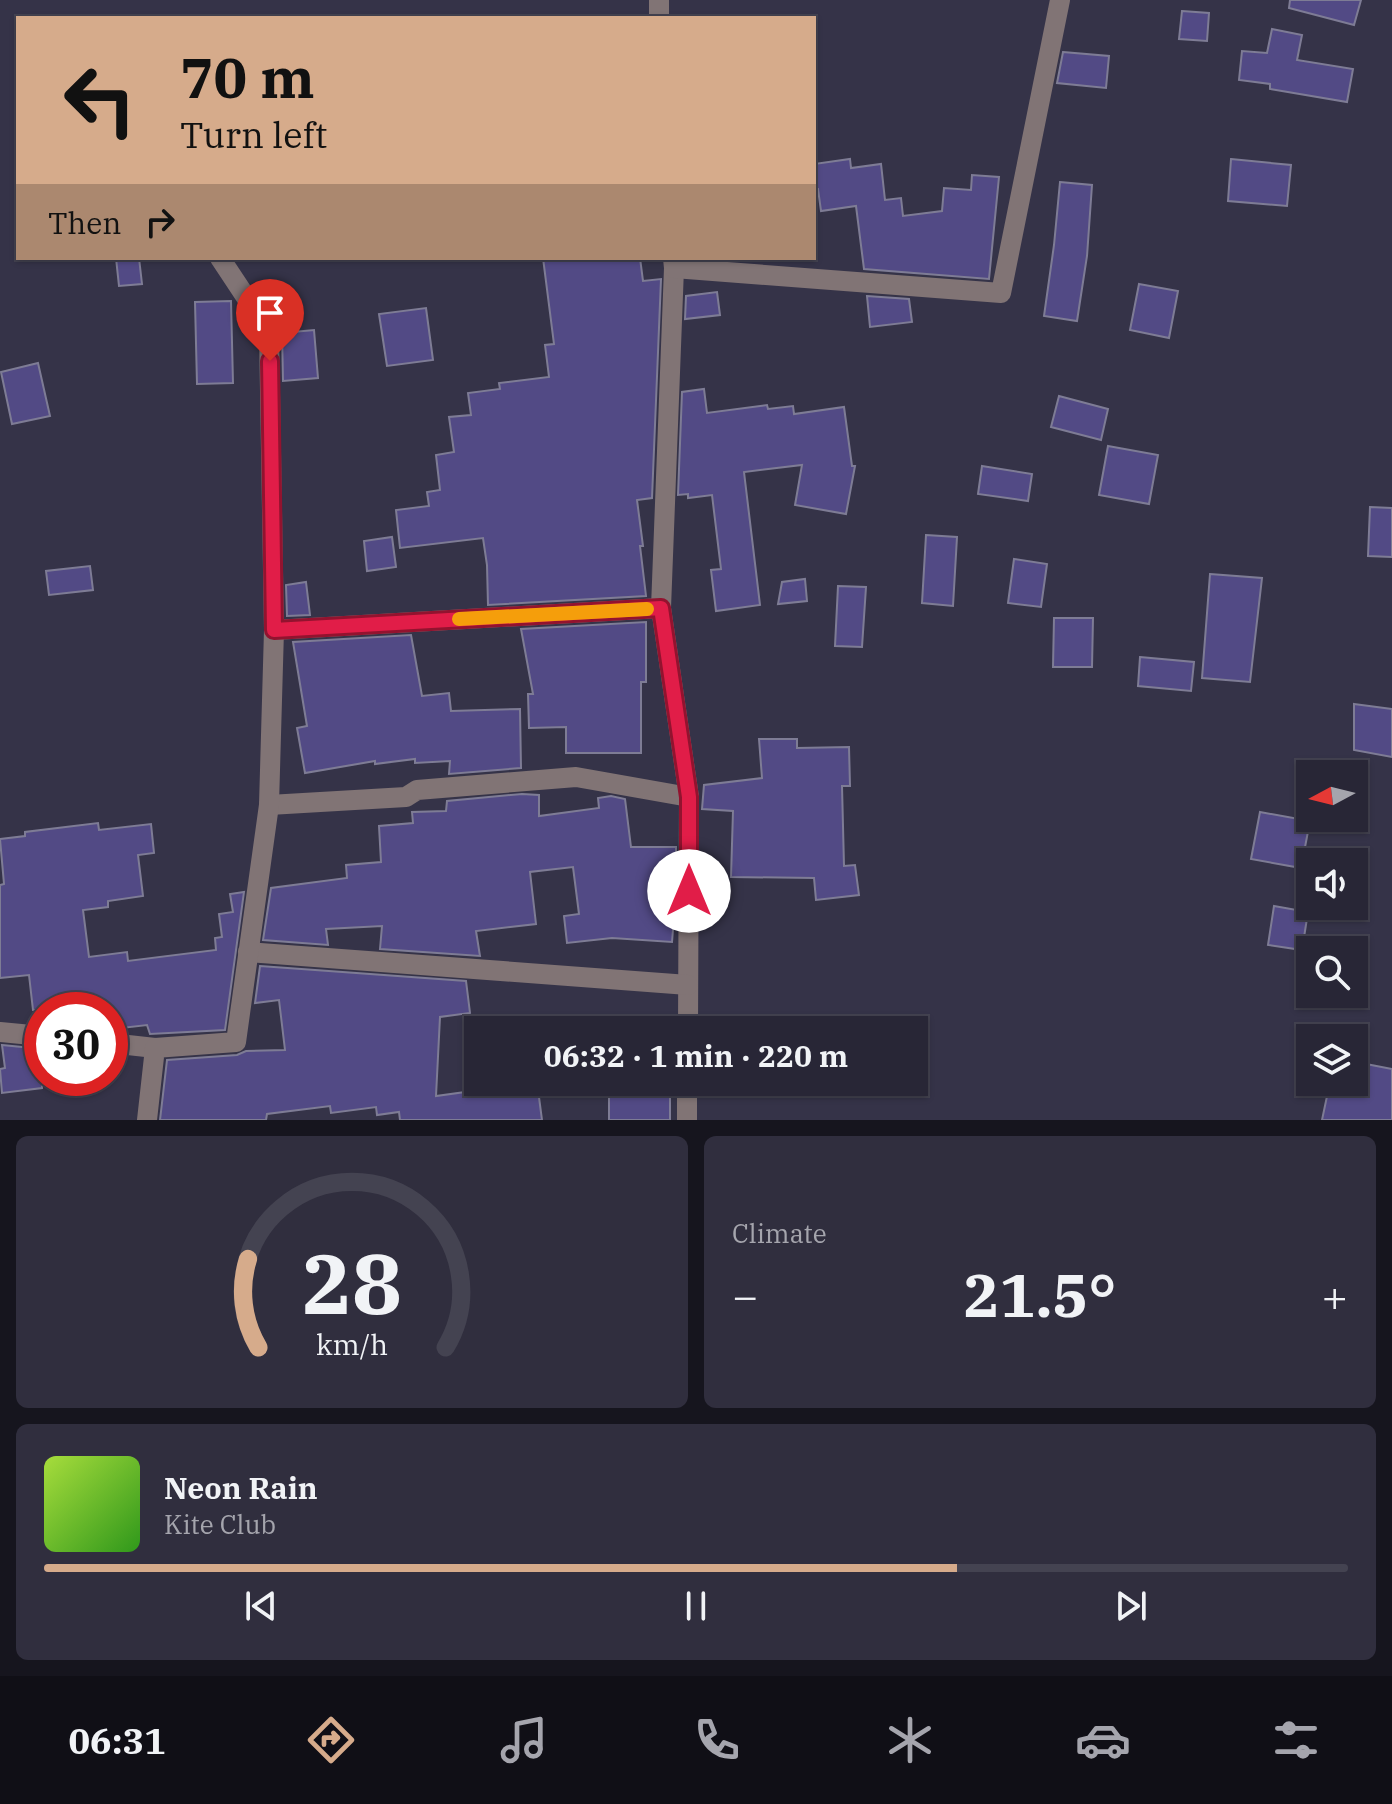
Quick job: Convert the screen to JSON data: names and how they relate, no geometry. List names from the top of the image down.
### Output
{
  "north": "left",
  "page": {
    "turn": ["70 m", "Turn left"],
    "then": "Then",
    "limit": "30",
    "trip": "06:32 · 1 min · 220 m",
    "tile": "Climate",
    "heat": ["−", "21.5°", "+"],
    "song": ["Neon Rain", "Kite Club"],
    "tabs": "06:31",
    "gauge": ["28", "km/h"]
  }
}
